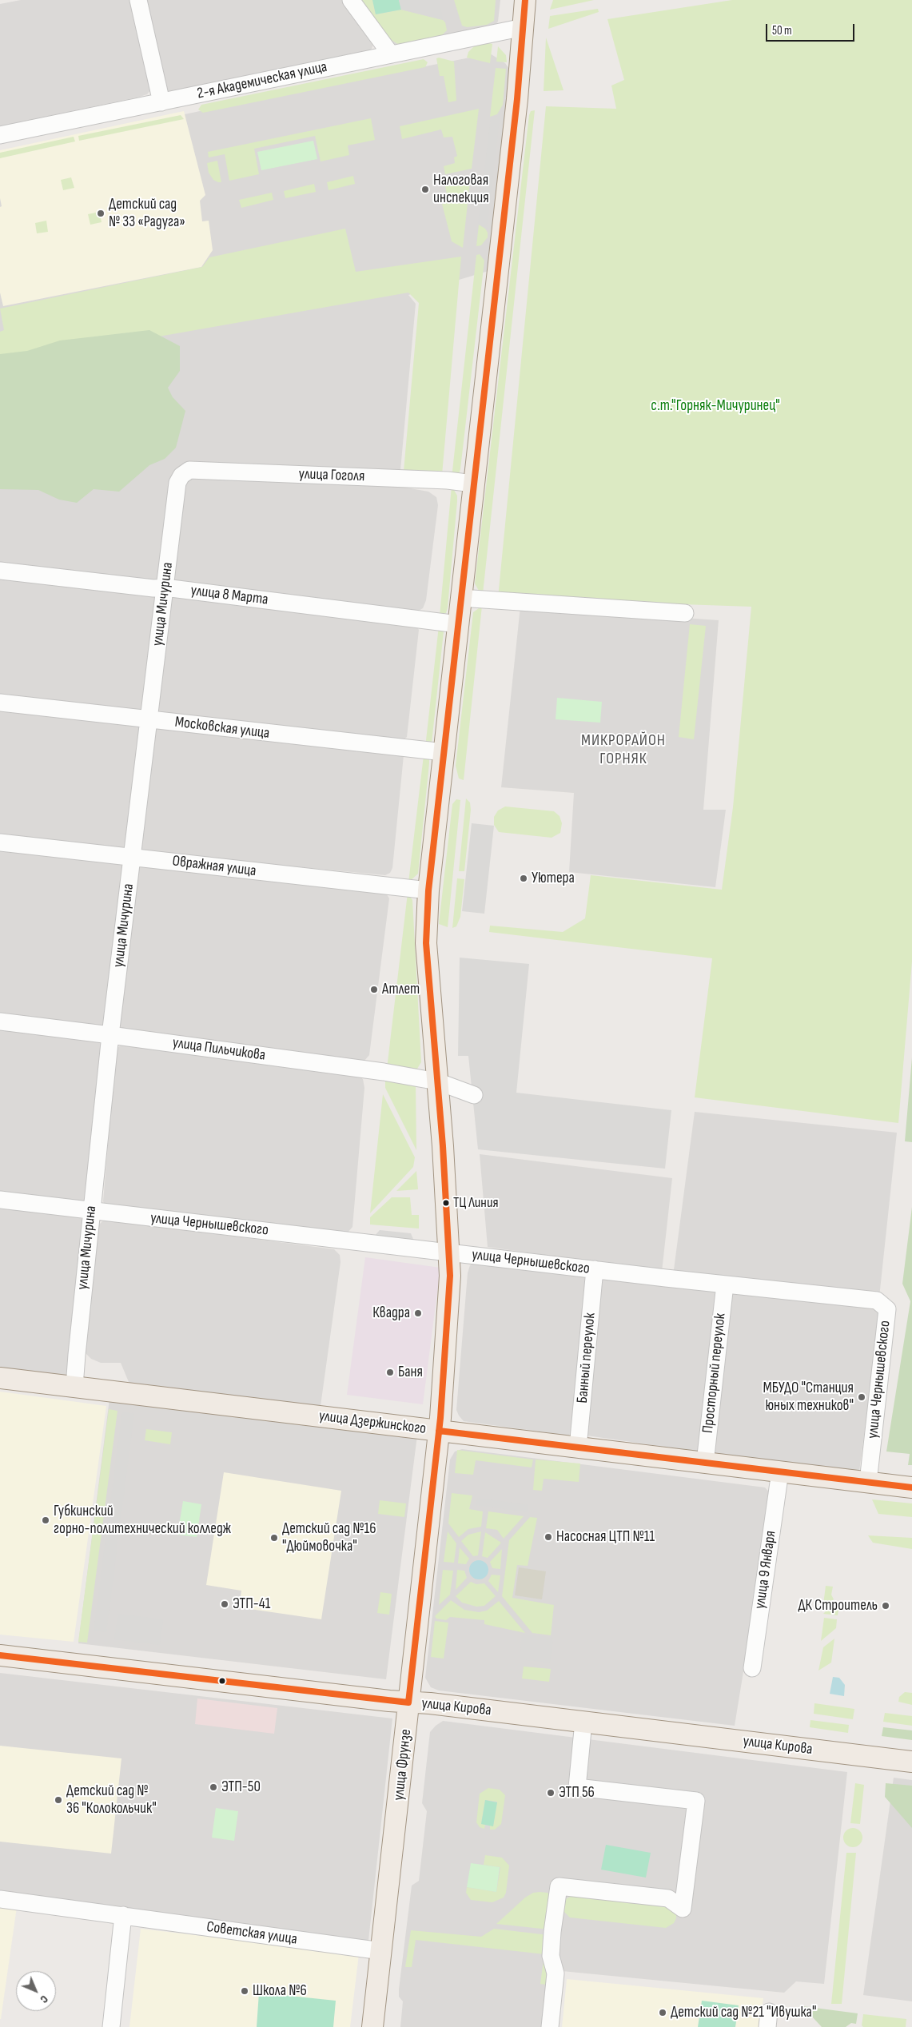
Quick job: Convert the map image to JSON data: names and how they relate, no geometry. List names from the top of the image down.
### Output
{
  "streets": {
    "main road": ["улица Дзержинского", "улица Кирова", "улица Фрунзе"],
    "street": [
      "2-я Академическая улица",
      "улица Гоголя",
      "улица 8 Марта",
      "улица Мичурина",
      "Московская улица",
      "Овражная улица",
      "улица Пильчикова",
      "улица Чернышевского",
      "Банный переулок",
      "Просторный переулок",
      "улица 9 Января",
      "Советская улица"
    ]
  },
  "crossings": [
    ["2-я Академическая улица", "улица Фрунзе"],
    ["улица Гоголя", "улица Мичурина"],
    ["улица Гоголя", "улица Фрунзе"],
    ["улица 8 Марта", "улица Мичурина"],
    ["улица 8 Марта", "улица Фрунзе"],
    ["улица Мичурина", "Московская улица"],
    ["улица Мичурина", "Овражная улица"],
    ["улица Мичурина", "улица Пильчикова"],
    ["улица Мичурина", "улица Чернышевского"],
    ["улица Мичурина", "улица Дзержинского"],
    ["Московская улица", "улица Фрунзе"],
    ["Овражная улица", "улица Фрунзе"],
    ["улица Пильчикова", "улица Фрунзе"],
    ["улица Чернышевского", "Банный переулок"],
    ["улица Чернышевского", "Просторный переулок"],
    ["улица Чернышевского", "улица Дзержинского"],
    ["улица Чернышевского", "улица Фрунзе"],
    ["Банный переулок", "улица Дзержинского"],
    ["Просторный переулок", "улица Дзержинского"],
    ["улица Дзержинского", "улица 9 Января"],
    ["улица Дзержинского", "улица Фрунзе"],
    ["улица Кирова", "улица Фрунзе"],
    ["улица Фрунзе", "Советская улица"]
  ],
  "districts": ["МИКРОРАЙОН ГОРНЯК"],
  "parks": ["с.т.\"Горняк-Мичуринец\""],
  "places": [
    "Налоговая инспекция",
    "Детский сад № 33 «Радуга»",
    "Уютера",
    "Атлет",
    "ТЦ Линия",
    "Квадра",
    "Баня",
    "МБУДО \"Станция юных техников\"",
    "Губкинский горно-политехнический колледж",
    "Насосная ЦТП №11",
    "Детский сад №16 \"Дюймовочка\"",
    "ЭТП-41",
    "ДК Строитель",
    "ЭТП-50",
    "ЭТП 56",
    "Детский сад № 36 \"Колокольчик\"",
    "Школа №6",
    "Детский сад №21 \"Ивушка\""
  ],
  "scale_bar": "50 m",
  "north": "bottom right"
}
